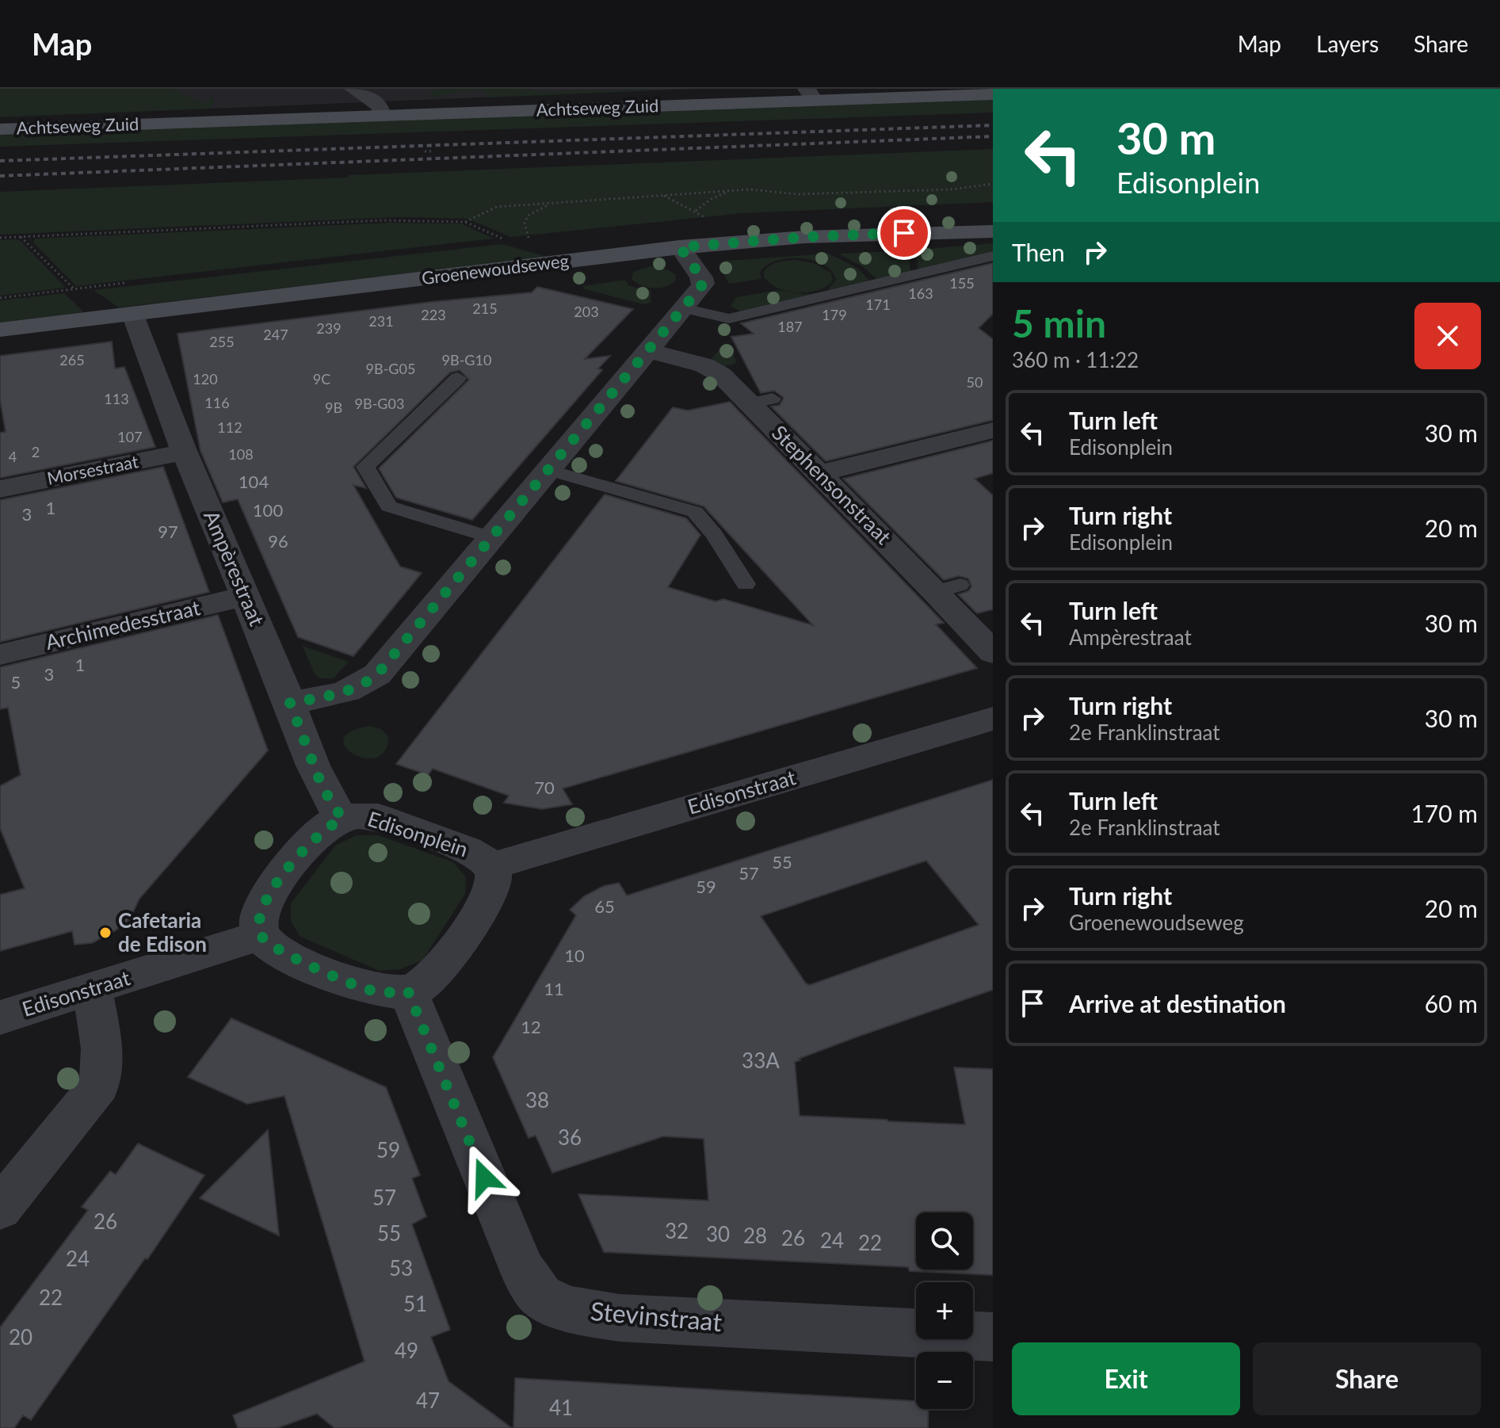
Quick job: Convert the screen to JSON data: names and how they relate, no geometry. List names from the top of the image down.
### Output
{
  "streets": {
    "street": [
      "Achtseweg Zuid",
      "Groenewoudseweg",
      "Morsestraat",
      "Stephensonstraat",
      "Ampèrestraat",
      "Archimedesstraat",
      "Edisonstraat",
      "Edisonplein",
      "Stevinstraat"
    ]
  },
  "crossings": [
    ["Groenewoudseweg", "Ampèrestraat"],
    ["Morsestraat", "Ampèrestraat"],
    ["Ampèrestraat", "Archimedesstraat"],
    ["Ampèrestraat", "Edisonstraat"],
    ["Ampèrestraat", "Edisonplein"],
    ["Ampèrestraat", "Stevinstraat"],
    ["Edisonstraat", "Edisonplein"],
    ["Edisonstraat", "Stevinstraat"],
    ["Edisonplein", "Stevinstraat"]
  ],
  "places": ["Cafetaria de Edison"],
  "house_numbers": [
    "155",
    "163",
    "171",
    "215",
    "203",
    "223",
    "179",
    "231",
    "187",
    "239",
    "247",
    "255",
    "265",
    "9B-G10",
    "9B-G05",
    "120",
    "9C",
    "50",
    "113",
    "116",
    "9B-G03",
    "9B",
    "112",
    "107",
    "2",
    "108",
    "4",
    "104",
    "1",
    "100",
    "3",
    "97",
    "96",
    "1",
    "3",
    "5",
    "70",
    "55",
    "57",
    "59",
    "65",
    "10",
    "11",
    "12",
    "33A",
    "38",
    "36",
    "59",
    "57",
    "26",
    "32",
    "55",
    "30",
    "28",
    "26",
    "24",
    "22",
    "24",
    "53",
    "22",
    "51",
    "20",
    "49",
    "47",
    "41"
  ],
  "page": {
    "header": "Map",
    "nav": ["Map", "Layers", "Share"],
    "turn": ["30 m", "Edisonplein"],
    "then": "Then",
    "heading": ["5 min", "360 m · 11:22"],
    "list": [
      {
        "name": "Turn left",
        "note": "Edisonplein",
        "value": "30 m"
      },
      {
        "name": "Turn right",
        "note": "Edisonplein",
        "value": "20 m"
      },
      {
        "name": "Turn left",
        "note": "Ampèrestraat",
        "value": "30 m"
      },
      {
        "name": "Turn right",
        "note": "2e Franklinstraat",
        "value": "30 m"
      },
      {
        "name": "Turn left",
        "note": "2e Franklinstraat",
        "value": "170 m"
      },
      {
        "name": "Turn right",
        "note": "Groenewoudseweg",
        "value": "20 m"
      },
      {
        "name": "Arrive at destination",
        "value": "60 m"
      }
    ],
    "map_buttons": ["+", "−"],
    "buttons": ["Exit", "Share"]
  }
}
